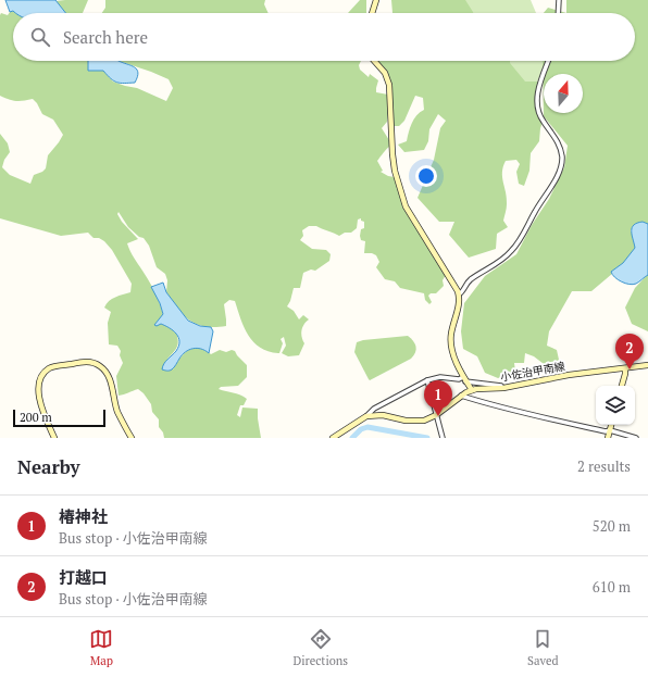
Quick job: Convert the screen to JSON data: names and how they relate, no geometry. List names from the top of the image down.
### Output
{
  "streets": {
    "street": ["小佐治甲南線"]
  },
  "scale_bar": "200 m",
  "north": "top",
  "page": {
    "search": "Search here",
    "pins": ["2", "1"],
    "scale": "200 m",
    "heading": ["Nearby", "2 results"],
    "list": [
      {
        "mark": "1",
        "name": "椿神社",
        "note": "Bus stop · 小佐治甲南線",
        "value": "520 m"
      },
      {
        "mark": "2",
        "name": "打越口",
        "note": "Bus stop · 小佐治甲南線",
        "value": "610 m"
      }
    ],
    "nav": ["Map", "Directions", "Saved"]
  }
}
